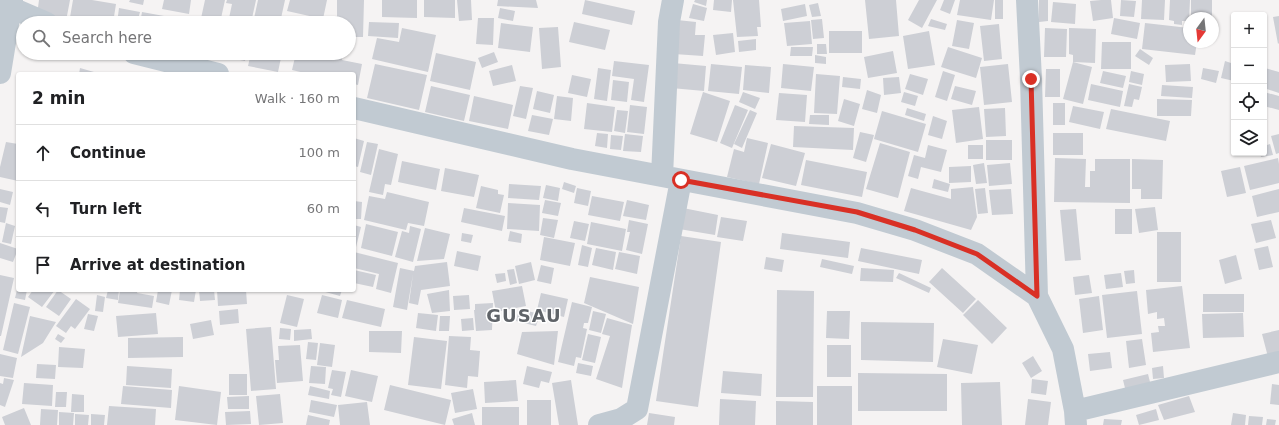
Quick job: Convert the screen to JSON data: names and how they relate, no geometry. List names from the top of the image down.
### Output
{
  "districts": ["GUSAU"],
  "north": "bottom",
  "page": {
    "map_buttons": ["+", "−"],
    "search": "Search here",
    "heading": ["2 min", "Walk · 160 m"],
    "list": [
      ["Continue", "100 m"],
      ["Turn left", "60 m"],
      "Arrive at destination"
    ]
  }
}
